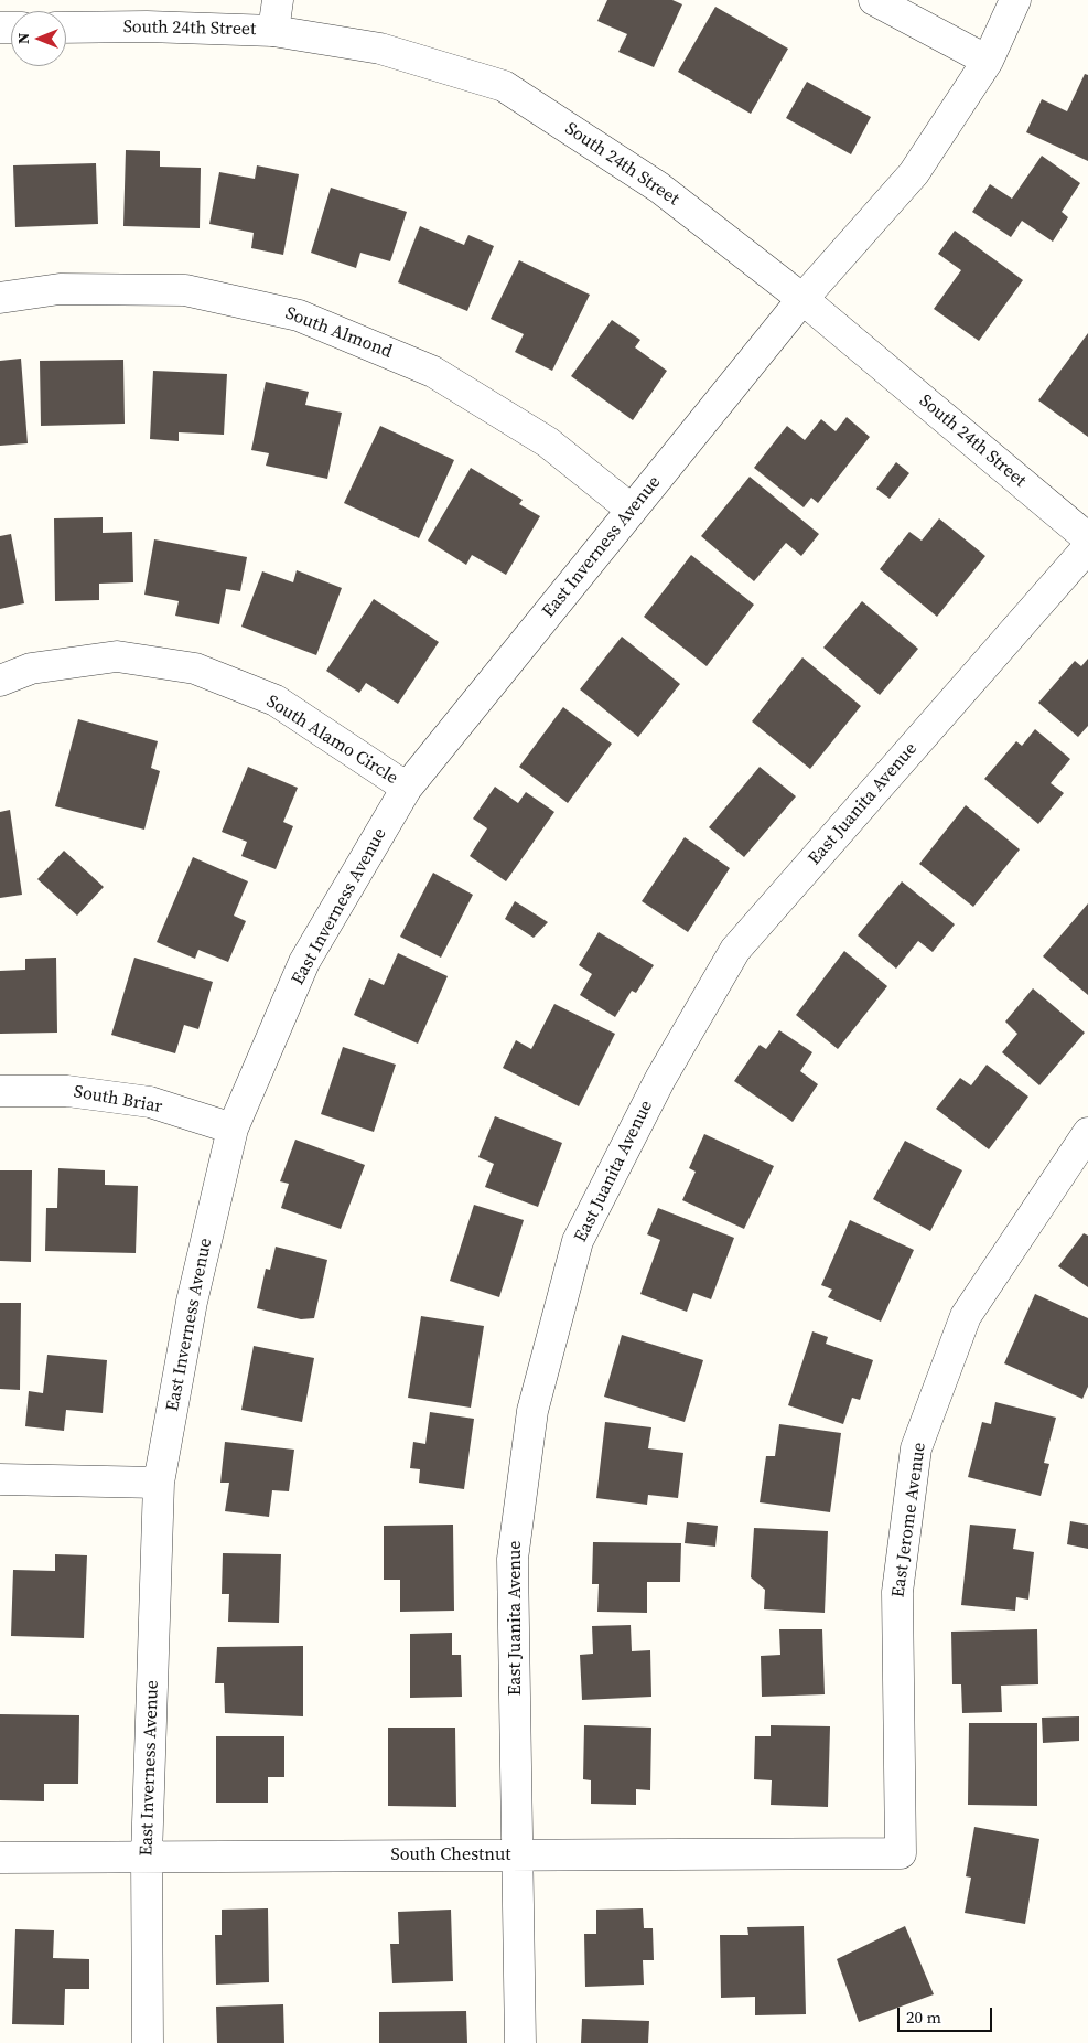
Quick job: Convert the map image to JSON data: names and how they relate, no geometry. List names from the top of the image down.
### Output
{
  "streets": {
    "street": [
      "South 24th Street",
      "South Almond",
      "East Inverness Avenue",
      "South Alamo Circle",
      "East Juanita Avenue",
      "South Briar",
      "East Jerome Avenue",
      "South Chestnut"
    ]
  },
  "crossings": [
    ["South 24th Street", "East Inverness Avenue"],
    ["South Almond", "East Inverness Avenue"],
    ["East Inverness Avenue", "South Alamo Circle"],
    ["East Inverness Avenue", "South Briar"],
    ["East Inverness Avenue", "South Chestnut"],
    ["East Juanita Avenue", "South Chestnut"],
    ["East Jerome Avenue", "South Chestnut"]
  ],
  "scale_bar": "20 m",
  "north": "left"
}
